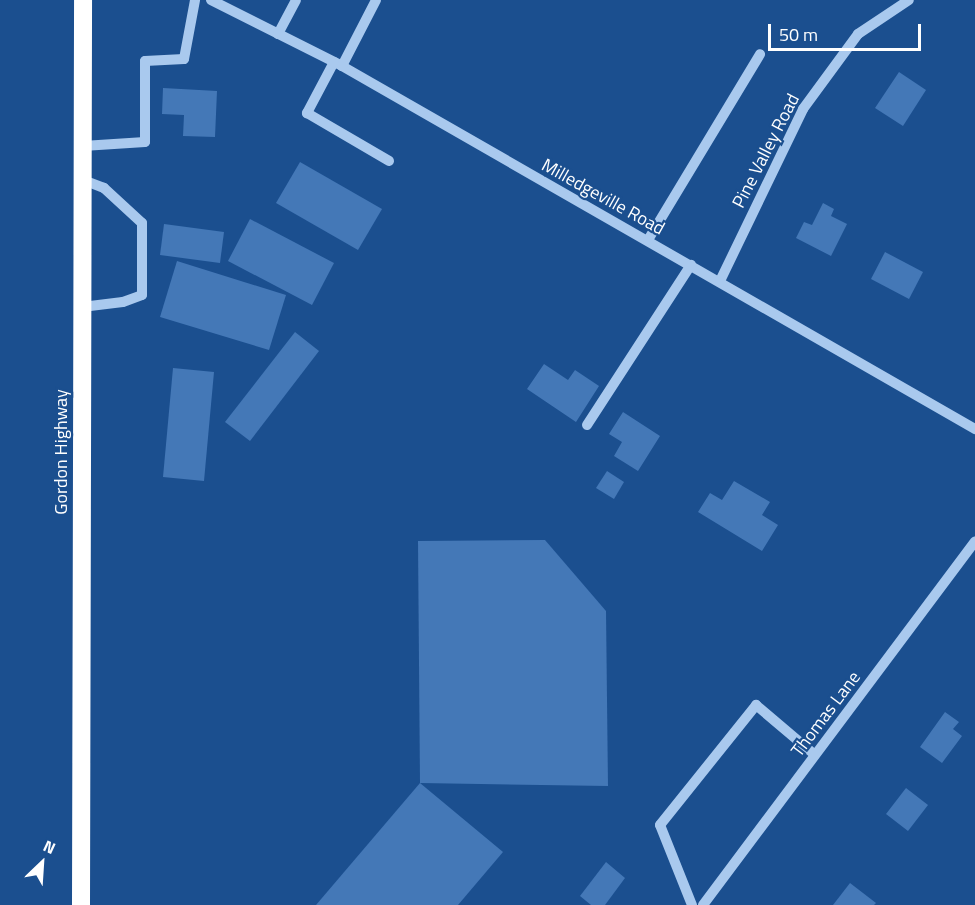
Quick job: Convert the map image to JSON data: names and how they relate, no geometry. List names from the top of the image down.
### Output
{
  "streets": {
    "highway": ["Gordon Highway"],
    "street": ["Pine Valley Road", "Milledgeville Road", "Thomas Lane"]
  },
  "crossings": [
    ["Pine Valley Road", "Milledgeville Road"]
  ],
  "scale_bar": "50 m",
  "north": "top right"
}
